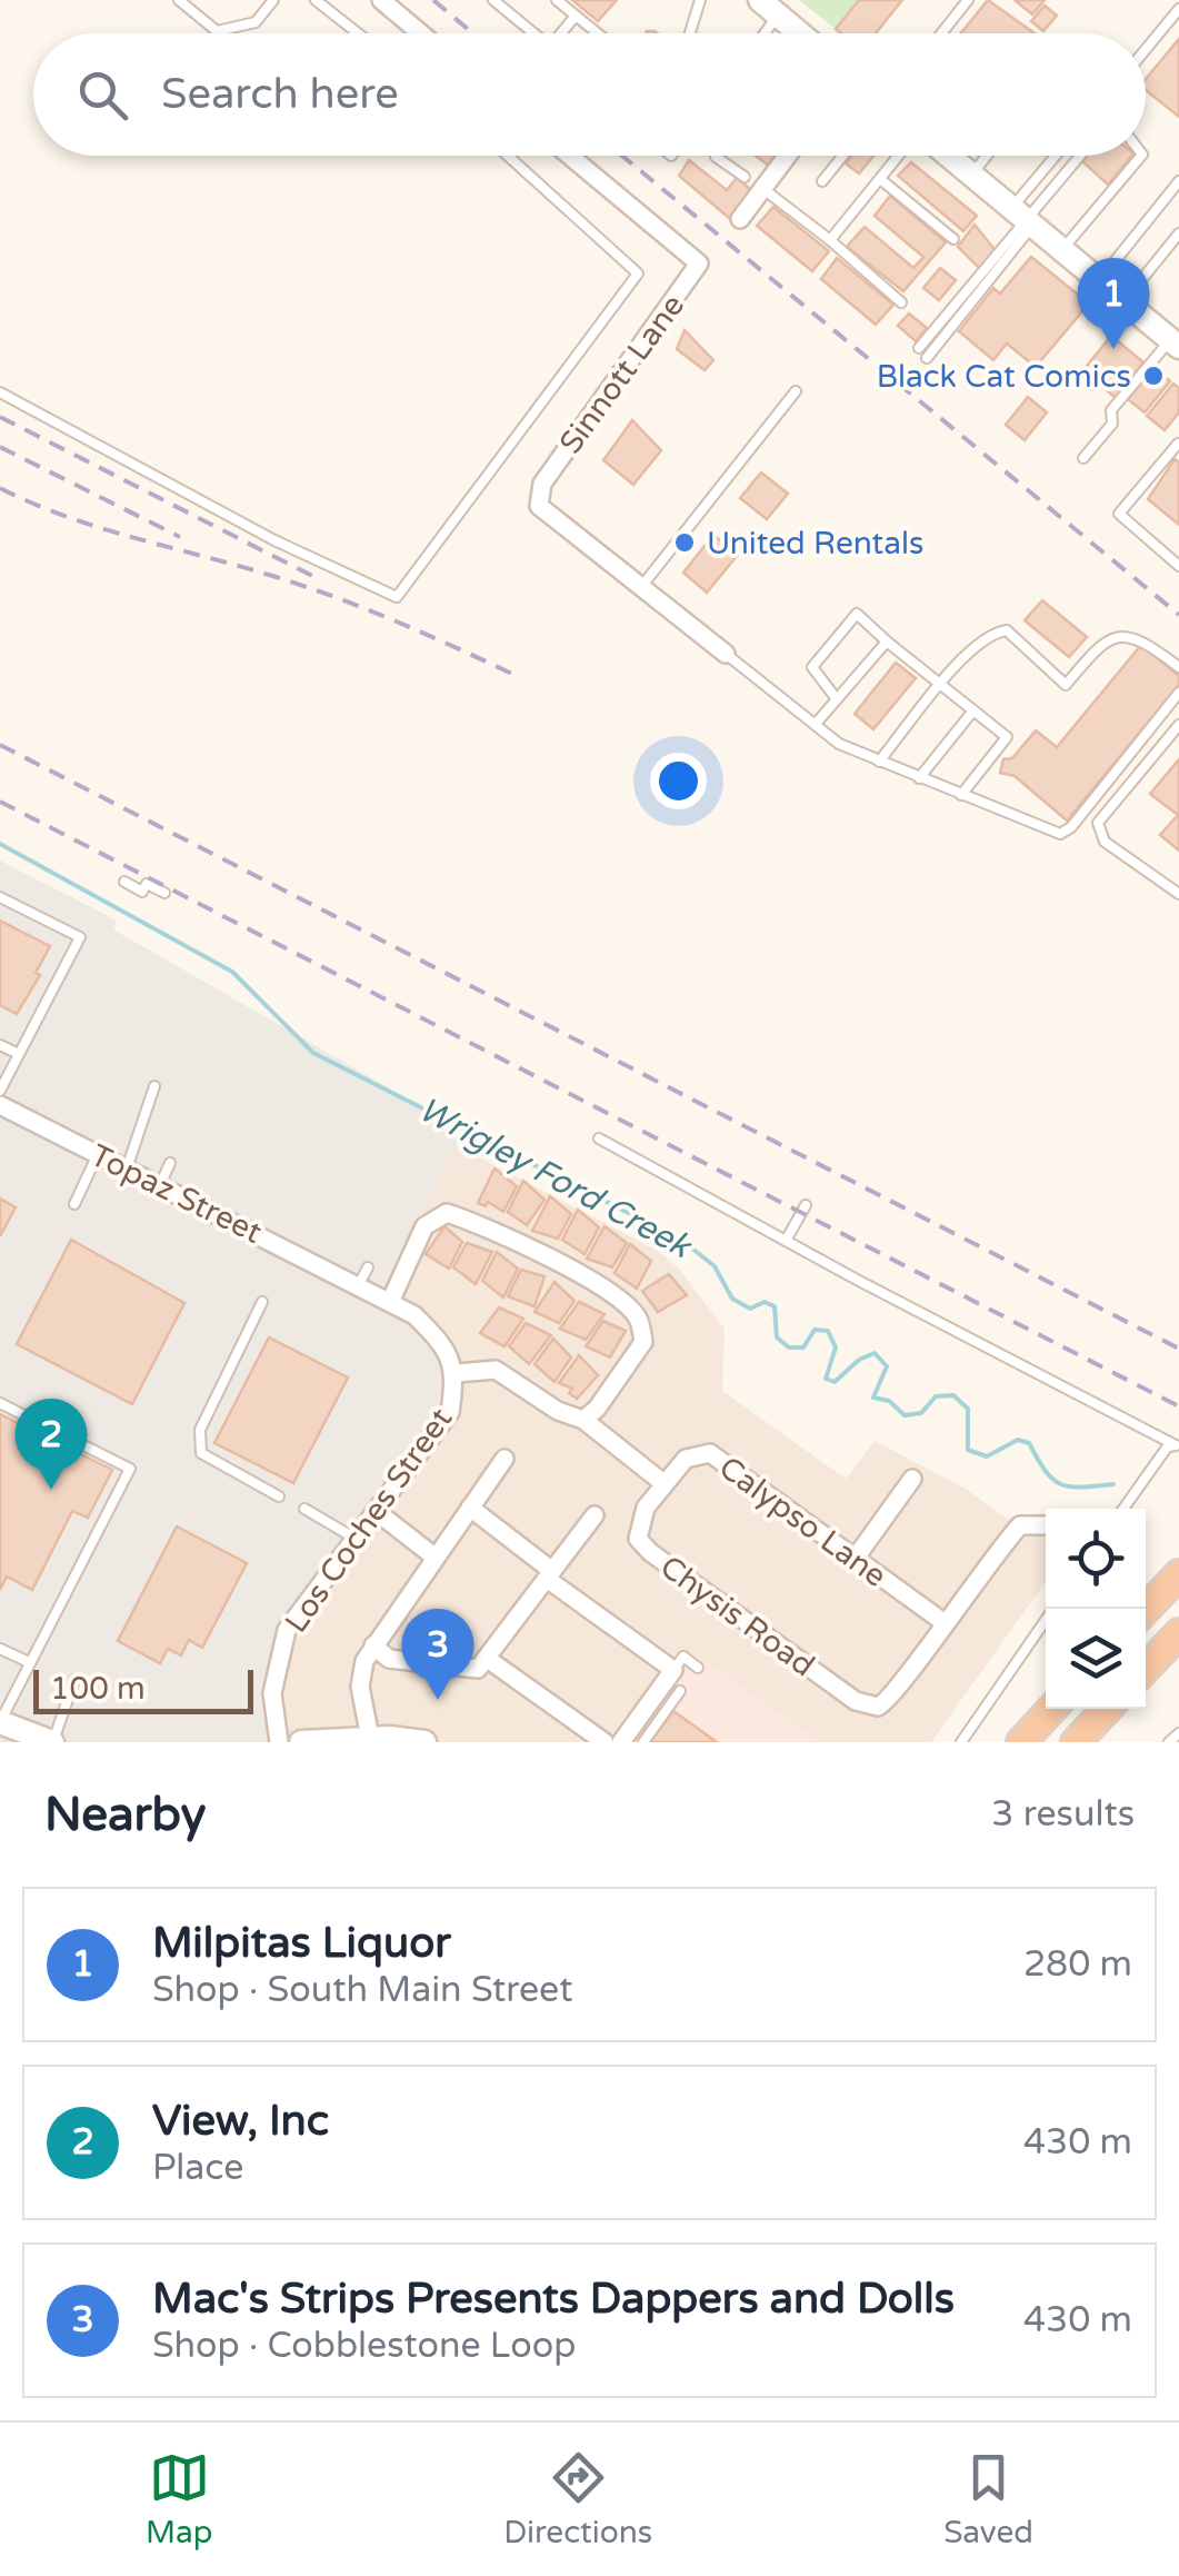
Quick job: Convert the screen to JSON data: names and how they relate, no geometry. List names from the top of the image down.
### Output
{
  "streets": {
    "street": [
      "Sinnott Lane",
      "Topaz Street",
      "Los Coches Street",
      "Calypso Lane",
      "Chysis Road"
    ]
  },
  "crossings": [
    ["Topaz Street", "Los Coches Street"],
    ["Calypso Lane", "Chysis Road"]
  ],
  "water": ["Wrigley Ford Creek"],
  "places": ["Black Cat Comics", "United Rentals"],
  "scale_bar": "100 m",
  "page": {
    "search": "Search here",
    "pins": ["1", "2", "3"],
    "scale": "100 m",
    "heading": ["Nearby", "3 results"],
    "list": [
      {
        "mark": "1",
        "name": "Milpitas Liquor",
        "note": "Shop · South Main Street",
        "value": "280 m"
      },
      {
        "mark": "2",
        "name": "View, Inc",
        "note": "Place",
        "value": "430 m"
      },
      {
        "mark": "3",
        "name": "Mac's Strips Presents Dappers and Dolls",
        "note": "Shop · Cobblestone Loop",
        "value": "430 m"
      }
    ],
    "nav": ["Map", "Directions", "Saved"]
  }
}
